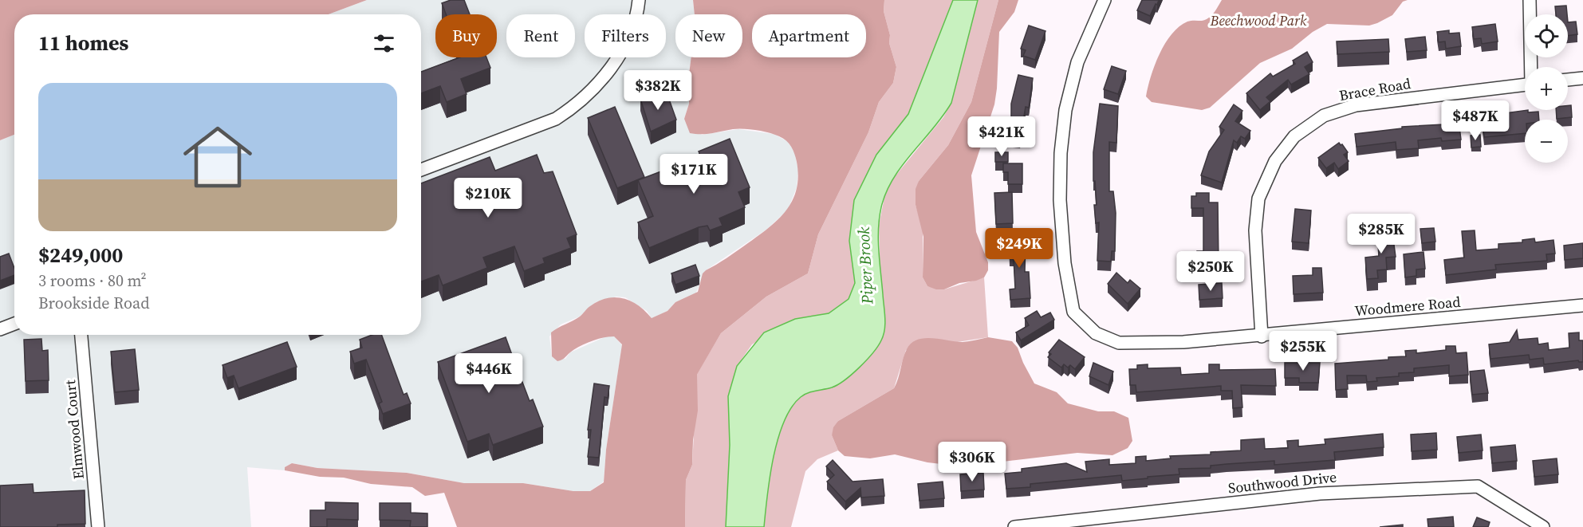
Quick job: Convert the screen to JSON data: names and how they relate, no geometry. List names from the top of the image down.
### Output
{
  "streets": {
    "street": [
      "Brace Road",
      "Woodmere Road",
      "Elmwood Court",
      "Southwood Drive"
    ]
  },
  "crossings": [
    ["Brace Road", "Woodmere Road"]
  ],
  "water": ["Piper Brook"],
  "parks": ["Beechwood Park"],
  "page": {
    "map_buttons": ["+", "−"],
    "chip": [
      "Buy",
      "Rent",
      "Filters",
      "New",
      "Apartment"
    ],
    "heading": "11 homes",
    "price": [
      "$382K",
      "$487K",
      "$421K",
      "$171K",
      "$210K",
      "$285K",
      "$249K",
      "$250K",
      "$255K",
      "$446K",
      "$306K"
    ],
    "list": [
      {
        "name": "$249,000",
        "note": "3 rooms · 80 m² · Brookside Road"
      }
    ]
  }
}
